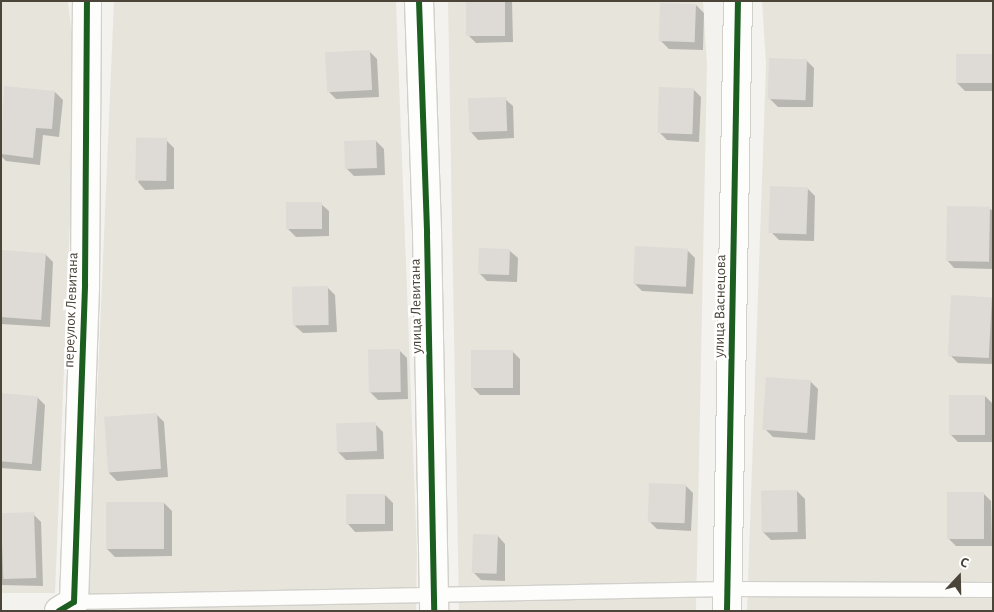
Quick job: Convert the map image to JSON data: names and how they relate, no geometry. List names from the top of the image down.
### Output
{
  "streets": {
    "street": ["улица Левитана", "улица Васнецова", "переулок Левитана"]
  },
  "north": "top"
}
